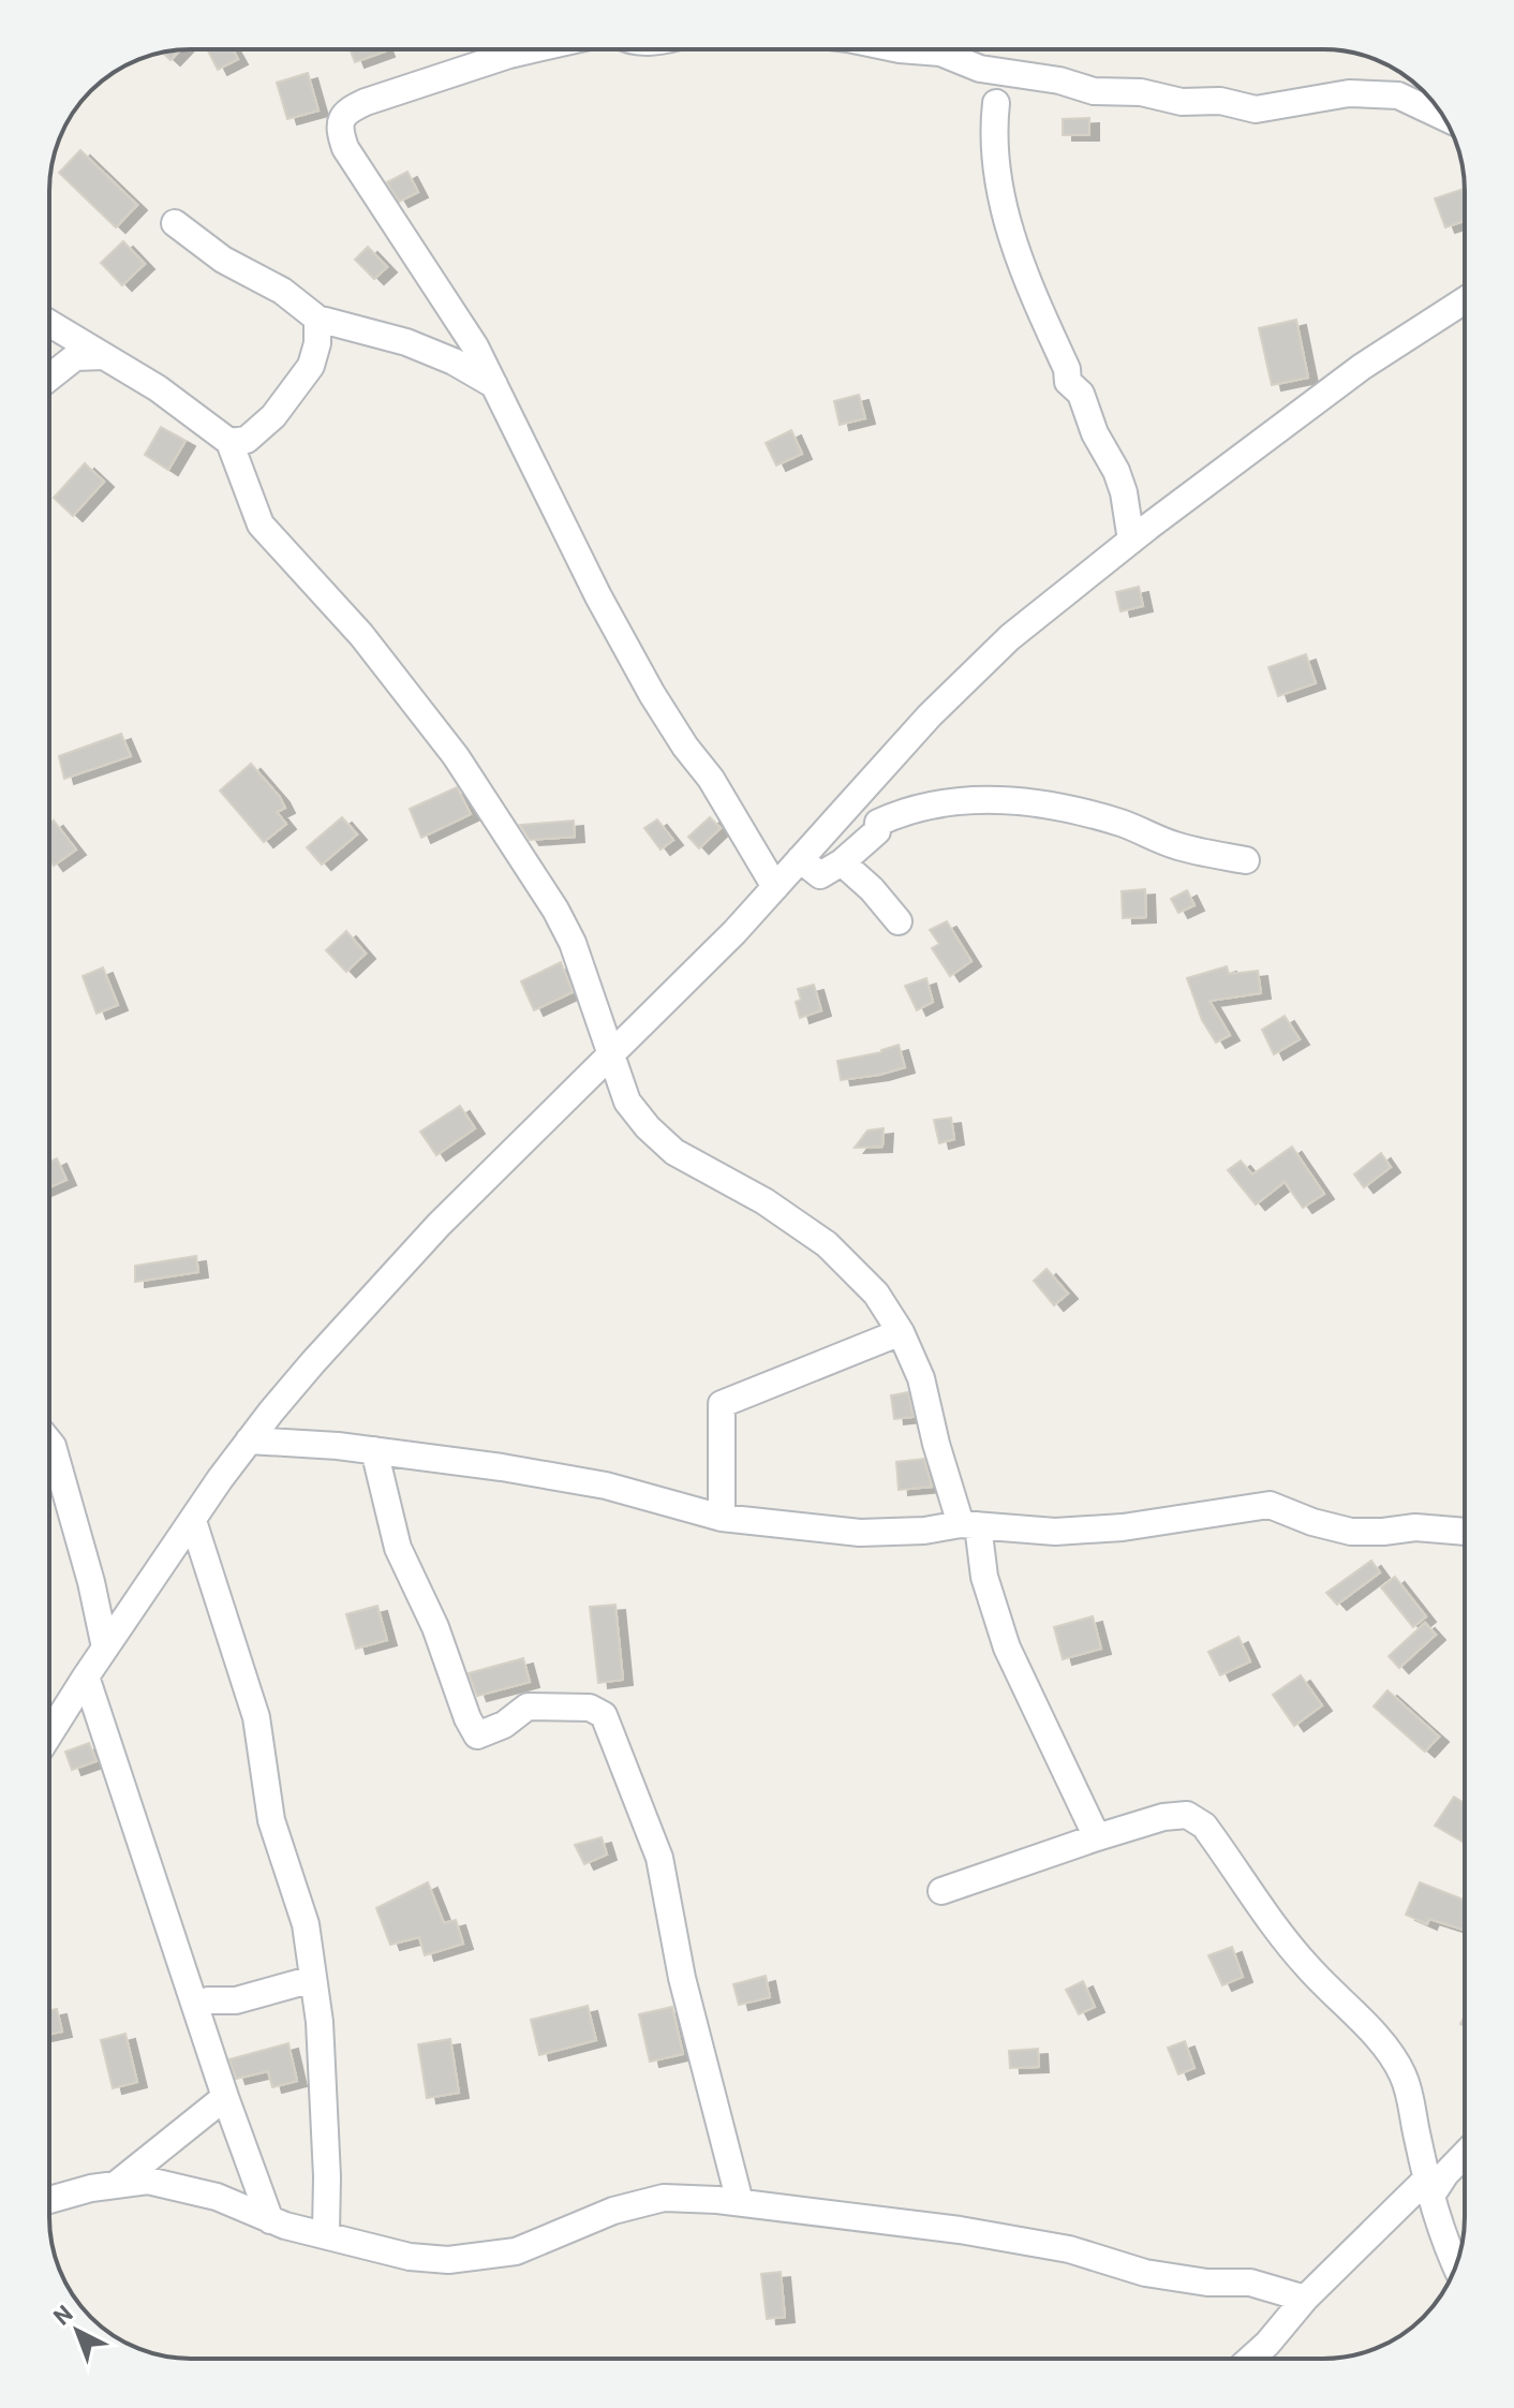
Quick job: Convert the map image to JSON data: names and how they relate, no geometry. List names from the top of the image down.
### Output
{
  "north": "top left"
}
